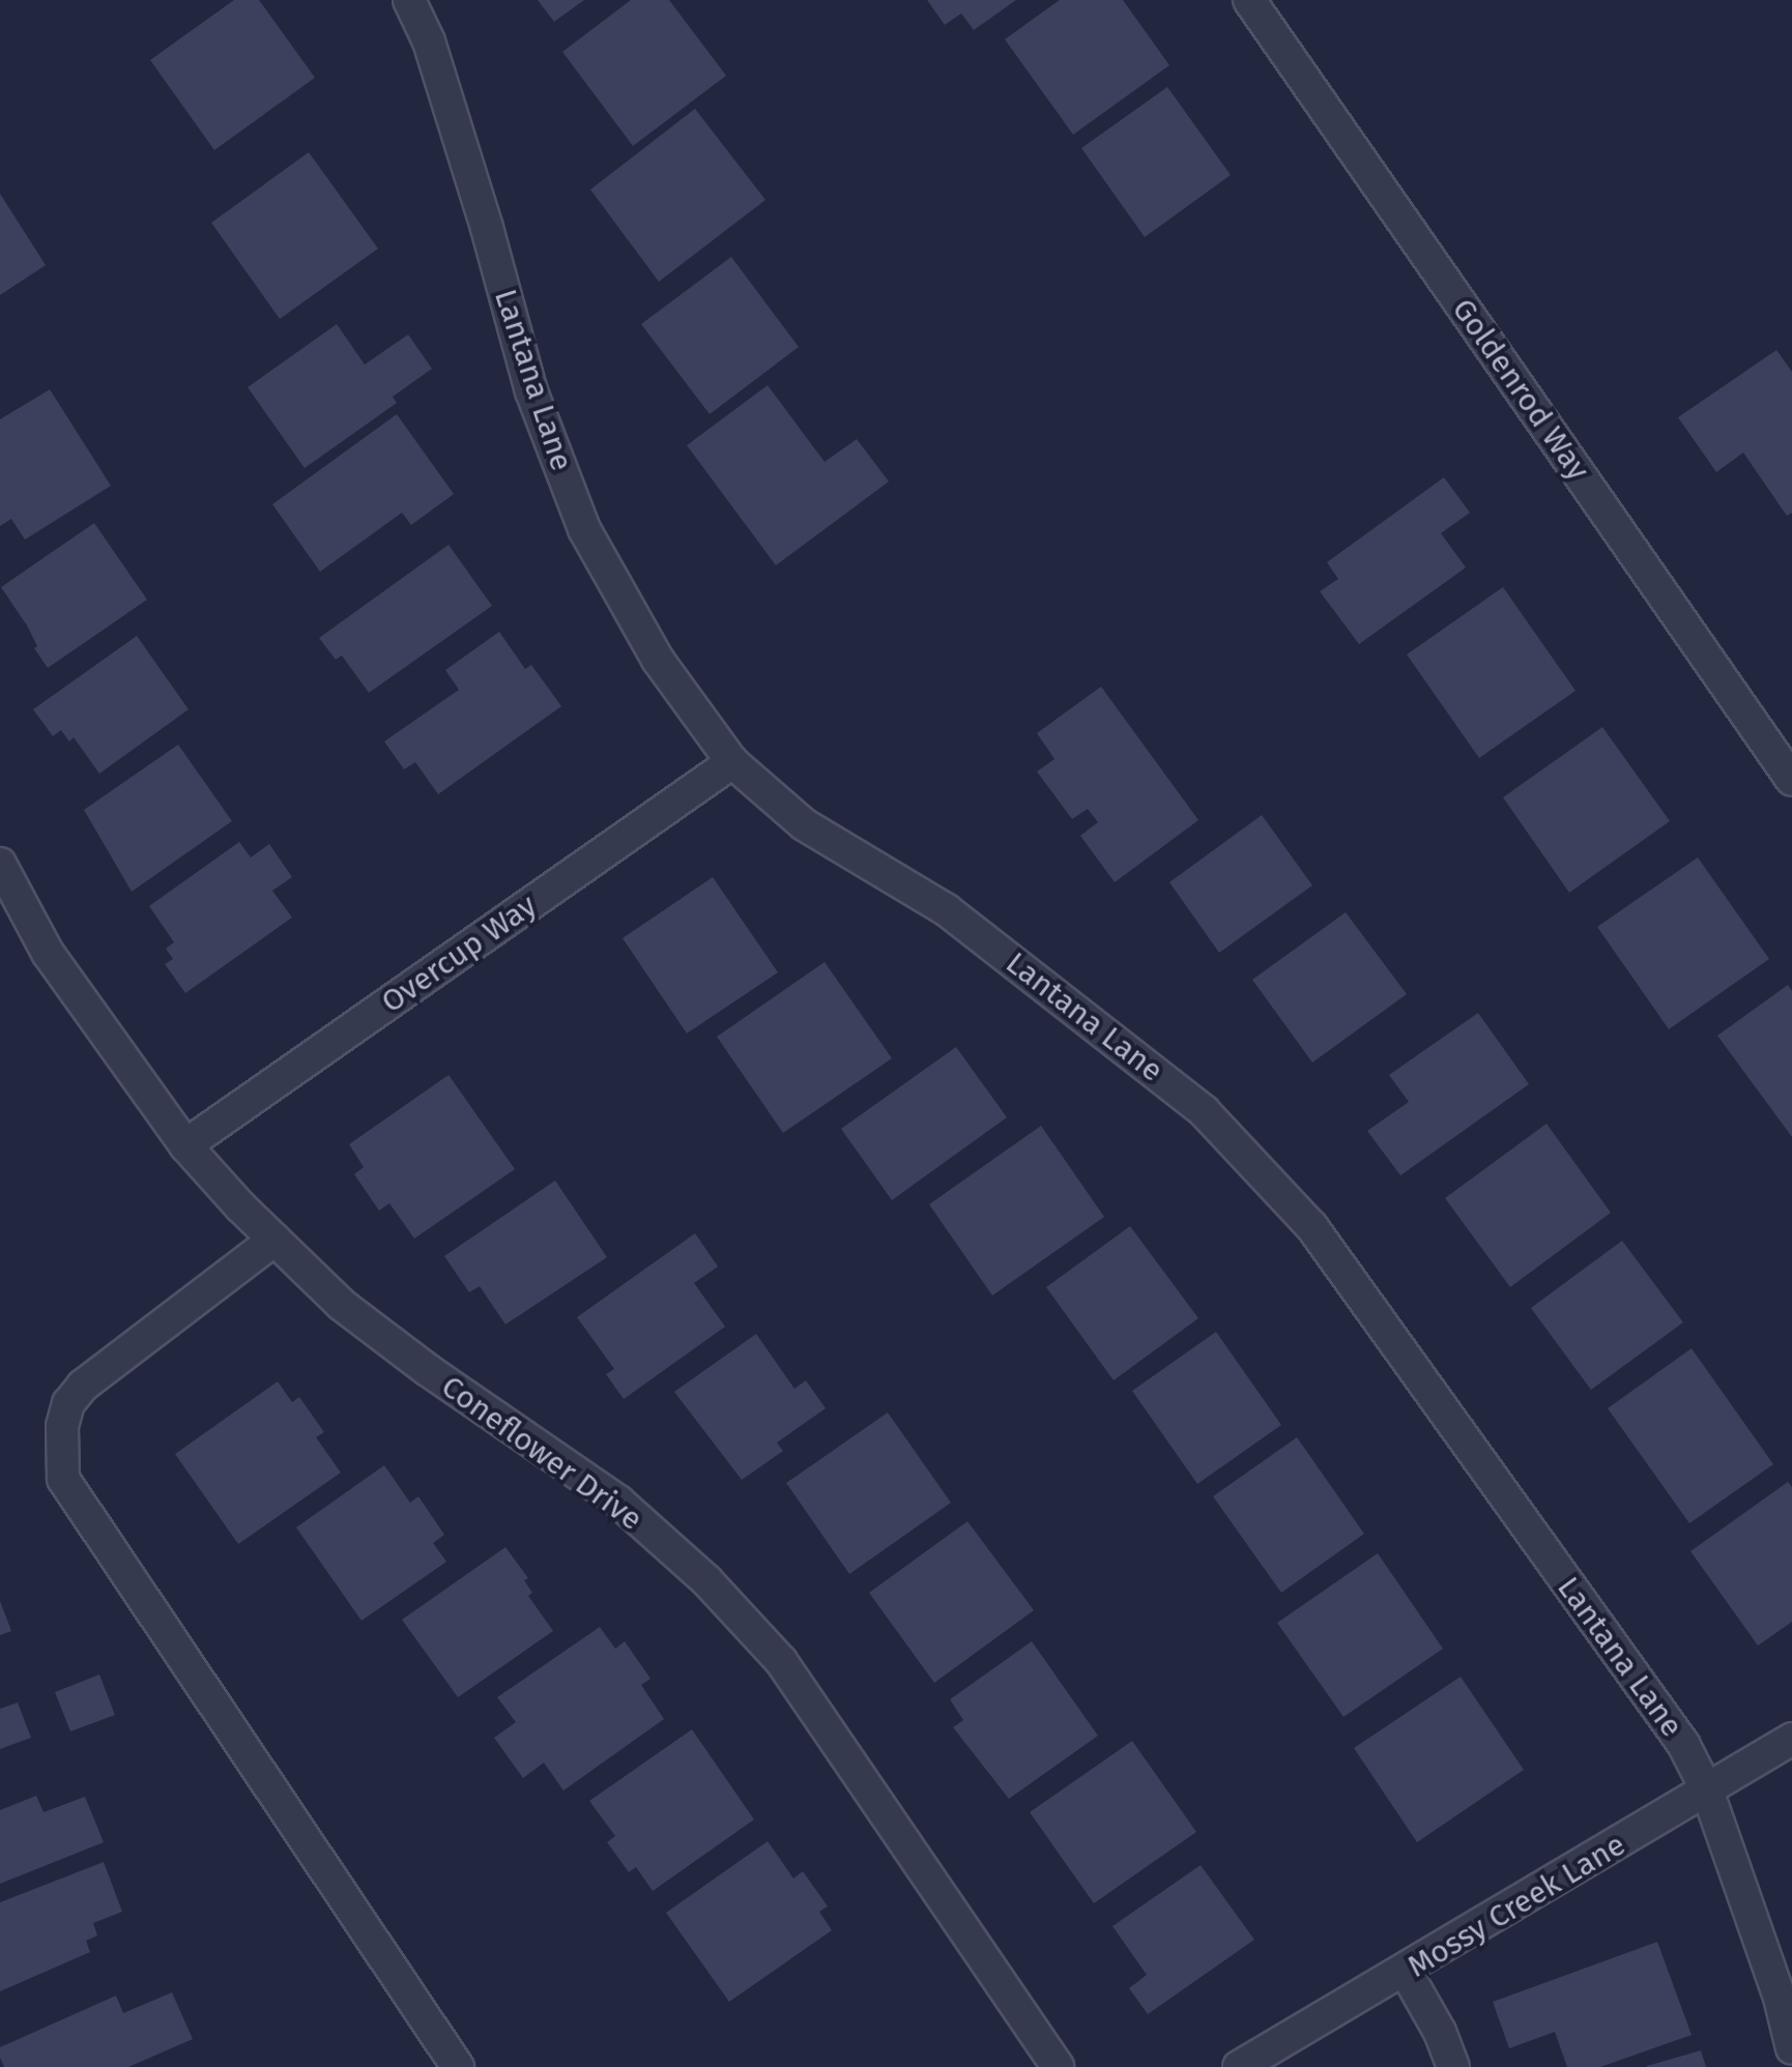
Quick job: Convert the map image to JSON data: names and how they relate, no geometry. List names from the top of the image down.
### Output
{
  "streets": {
    "street": [
      "Lantana Lane",
      "Goldenrod Way",
      "Overcup Way",
      "Coneflower Drive",
      "Mossy Creek Lane"
    ]
  },
  "crossings": [
    ["Lantana Lane", "Overcup Way"],
    ["Lantana Lane", "Mossy Creek Lane"],
    ["Overcup Way", "Coneflower Drive"]
  ]
}
